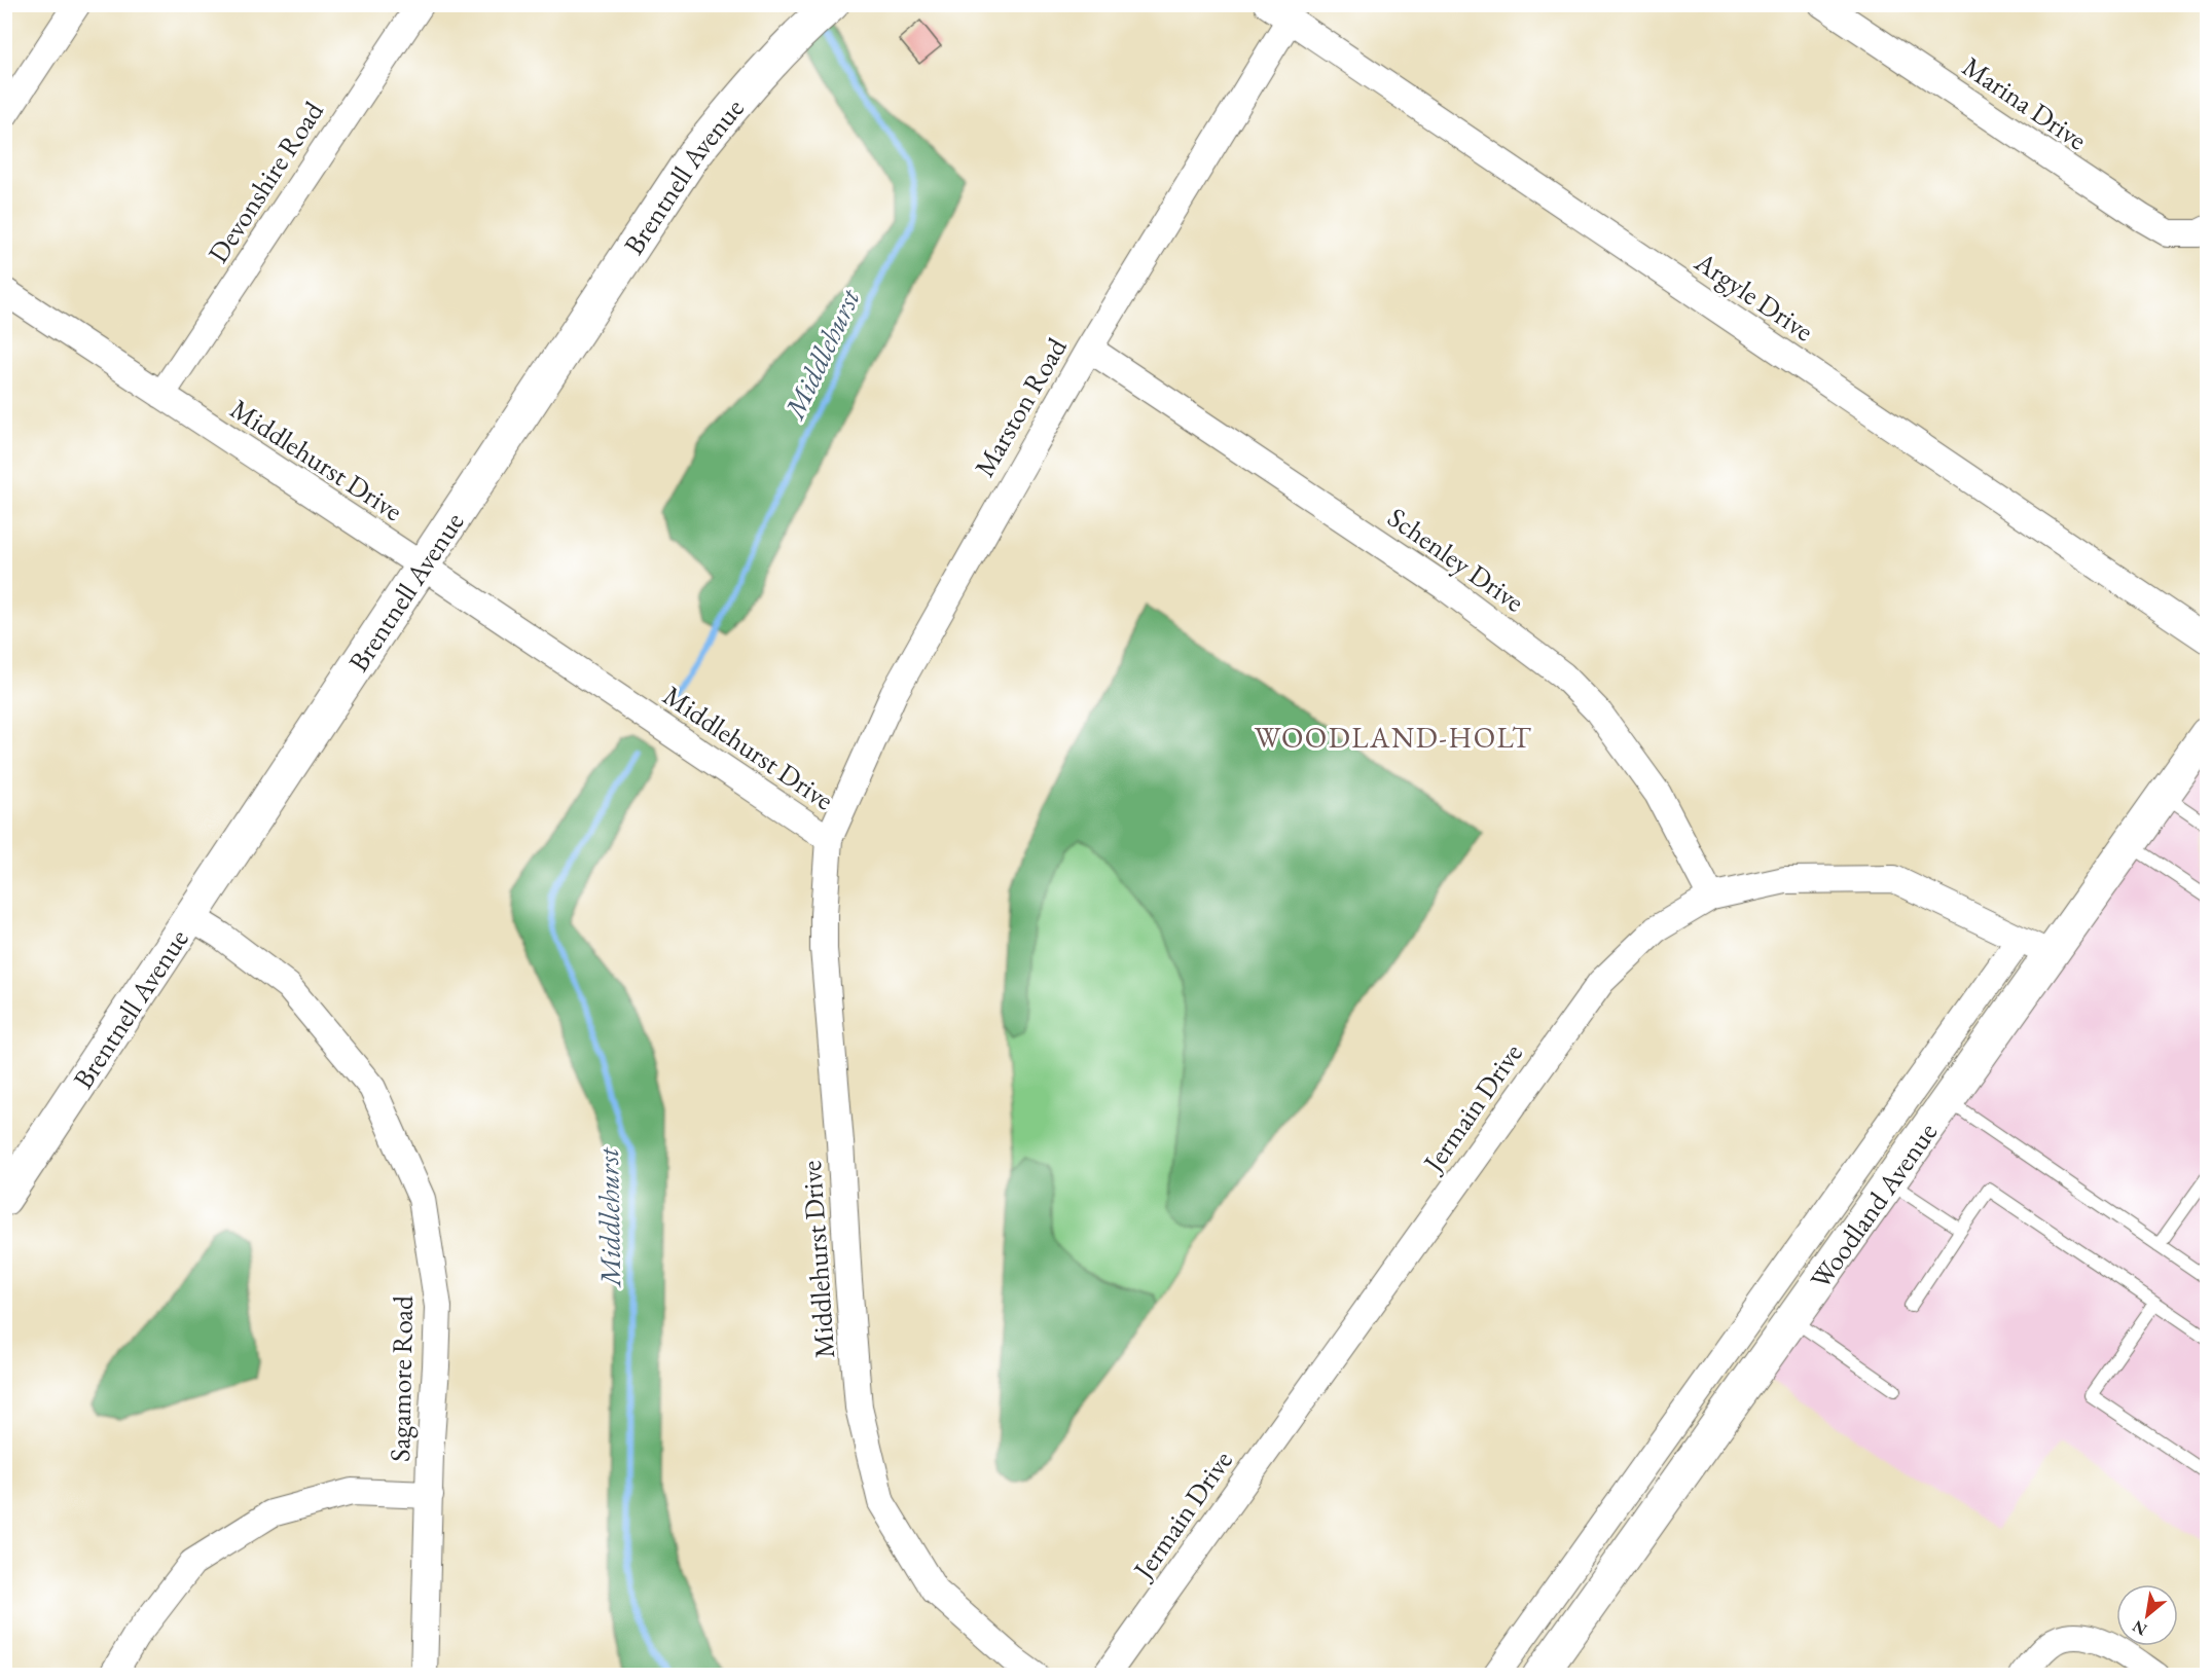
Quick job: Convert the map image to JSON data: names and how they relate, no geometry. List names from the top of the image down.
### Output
{
  "streets": {
    "street": [
      "Marina Drive",
      "Brentnell Avenue",
      "Devonshire Road",
      "Argyle Drive",
      "Marston Road",
      "Middlehurst Drive",
      "Schenley Drive",
      "Jermain Drive",
      "Woodland Avenue",
      "Sagamore Road"
    ]
  },
  "crossings": [
    ["Brentnell Avenue", "Middlehurst Drive"],
    ["Brentnell Avenue", "Sagamore Road"],
    ["Devonshire Road", "Middlehurst Drive"],
    ["Argyle Drive", "Marston Road"],
    ["Marston Road", "Middlehurst Drive"],
    ["Marston Road", "Schenley Drive"],
    ["Schenley Drive", "Jermain Drive"],
    ["Jermain Drive", "Woodland Avenue"]
  ],
  "districts": ["WOODLAND-HOLT"],
  "water": ["Middlehurst"],
  "north": "bottom left"
}
